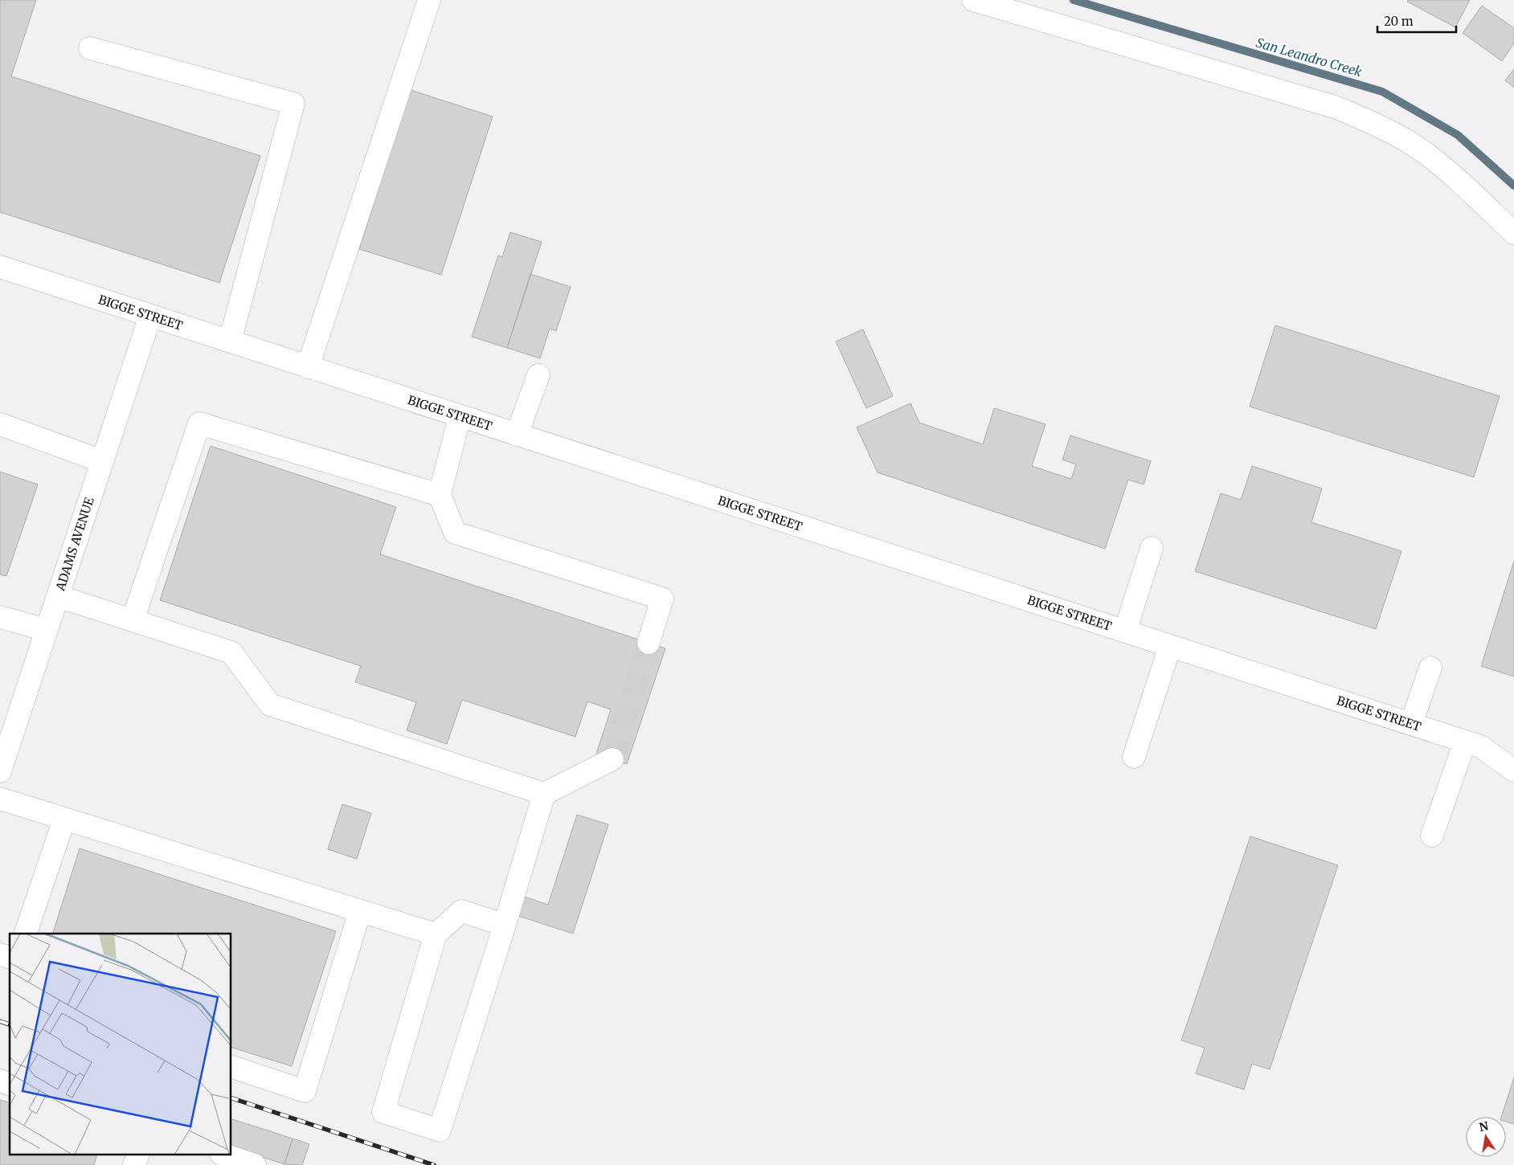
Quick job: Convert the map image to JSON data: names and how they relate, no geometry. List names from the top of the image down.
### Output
{
  "streets": {
    "street": ["BIGGE STREET", "ADAMS AVENUE"]
  },
  "crossings": [
    ["BIGGE STREET", "ADAMS AVENUE"]
  ],
  "water": ["San Leandro Creek"],
  "scale_bar": "20 m",
  "north": "top"
}
